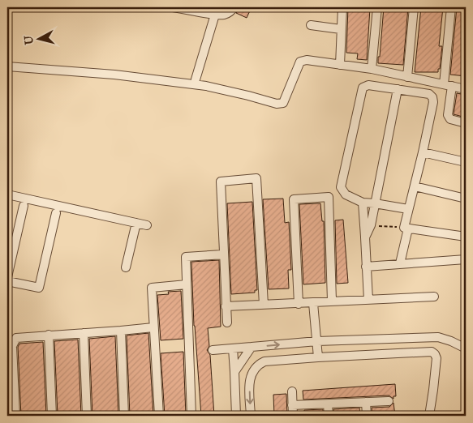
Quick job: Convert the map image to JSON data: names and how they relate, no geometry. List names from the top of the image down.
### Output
{
  "north": "left"
}
